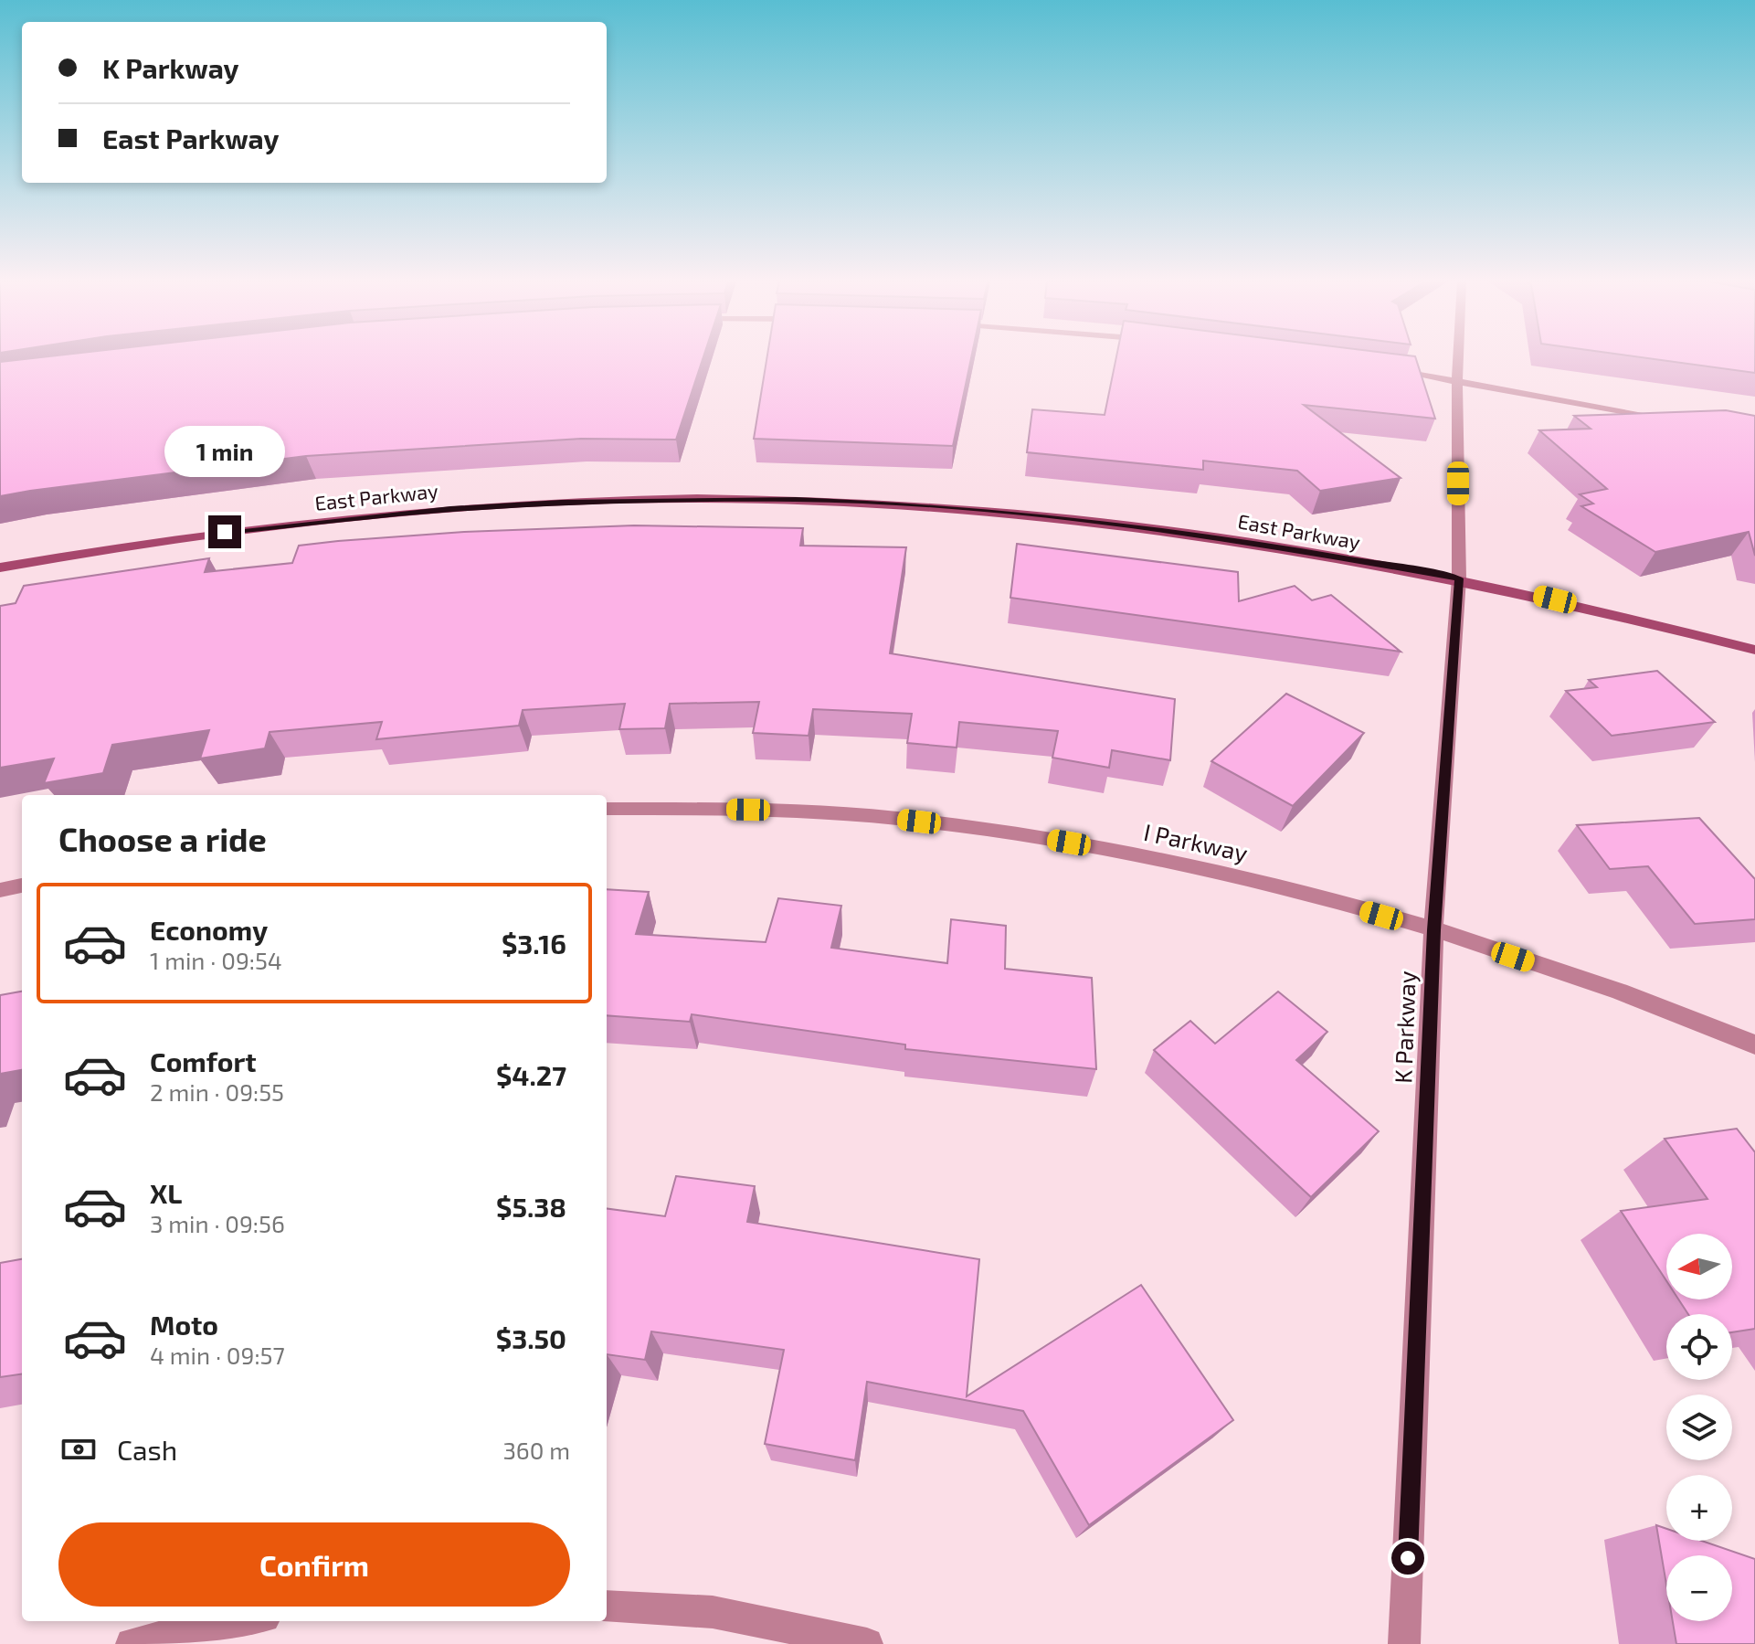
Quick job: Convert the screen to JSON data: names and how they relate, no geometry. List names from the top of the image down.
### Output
{
  "streets": {
    "street": ["East Parkway", "I Parkway", "K Parkway"]
  },
  "crossings": [
    ["East Parkway", "K Parkway"],
    ["I Parkway", "K Parkway"]
  ],
  "north": "left",
  "page": {
    "banner": ["K Parkway", "East Parkway"],
    "bubble": "1 min",
    "heading": "Choose a ride",
    "list": [
      {
        "name": "Economy",
        "note": "1 min · 09:54",
        "value": "$3.16"
      },
      {
        "name": "Comfort",
        "note": "2 min · 09:55",
        "value": "$4.27"
      },
      {
        "name": "XL",
        "note": "3 min · 09:56",
        "value": "$5.38"
      },
      {
        "name": "Moto",
        "note": "4 min · 09:57",
        "value": "$3.50"
      }
    ],
    "map_buttons": ["+", "−"],
    "pay": ["Cash", "360 m"],
    "buttons": "Confirm"
  }
}
